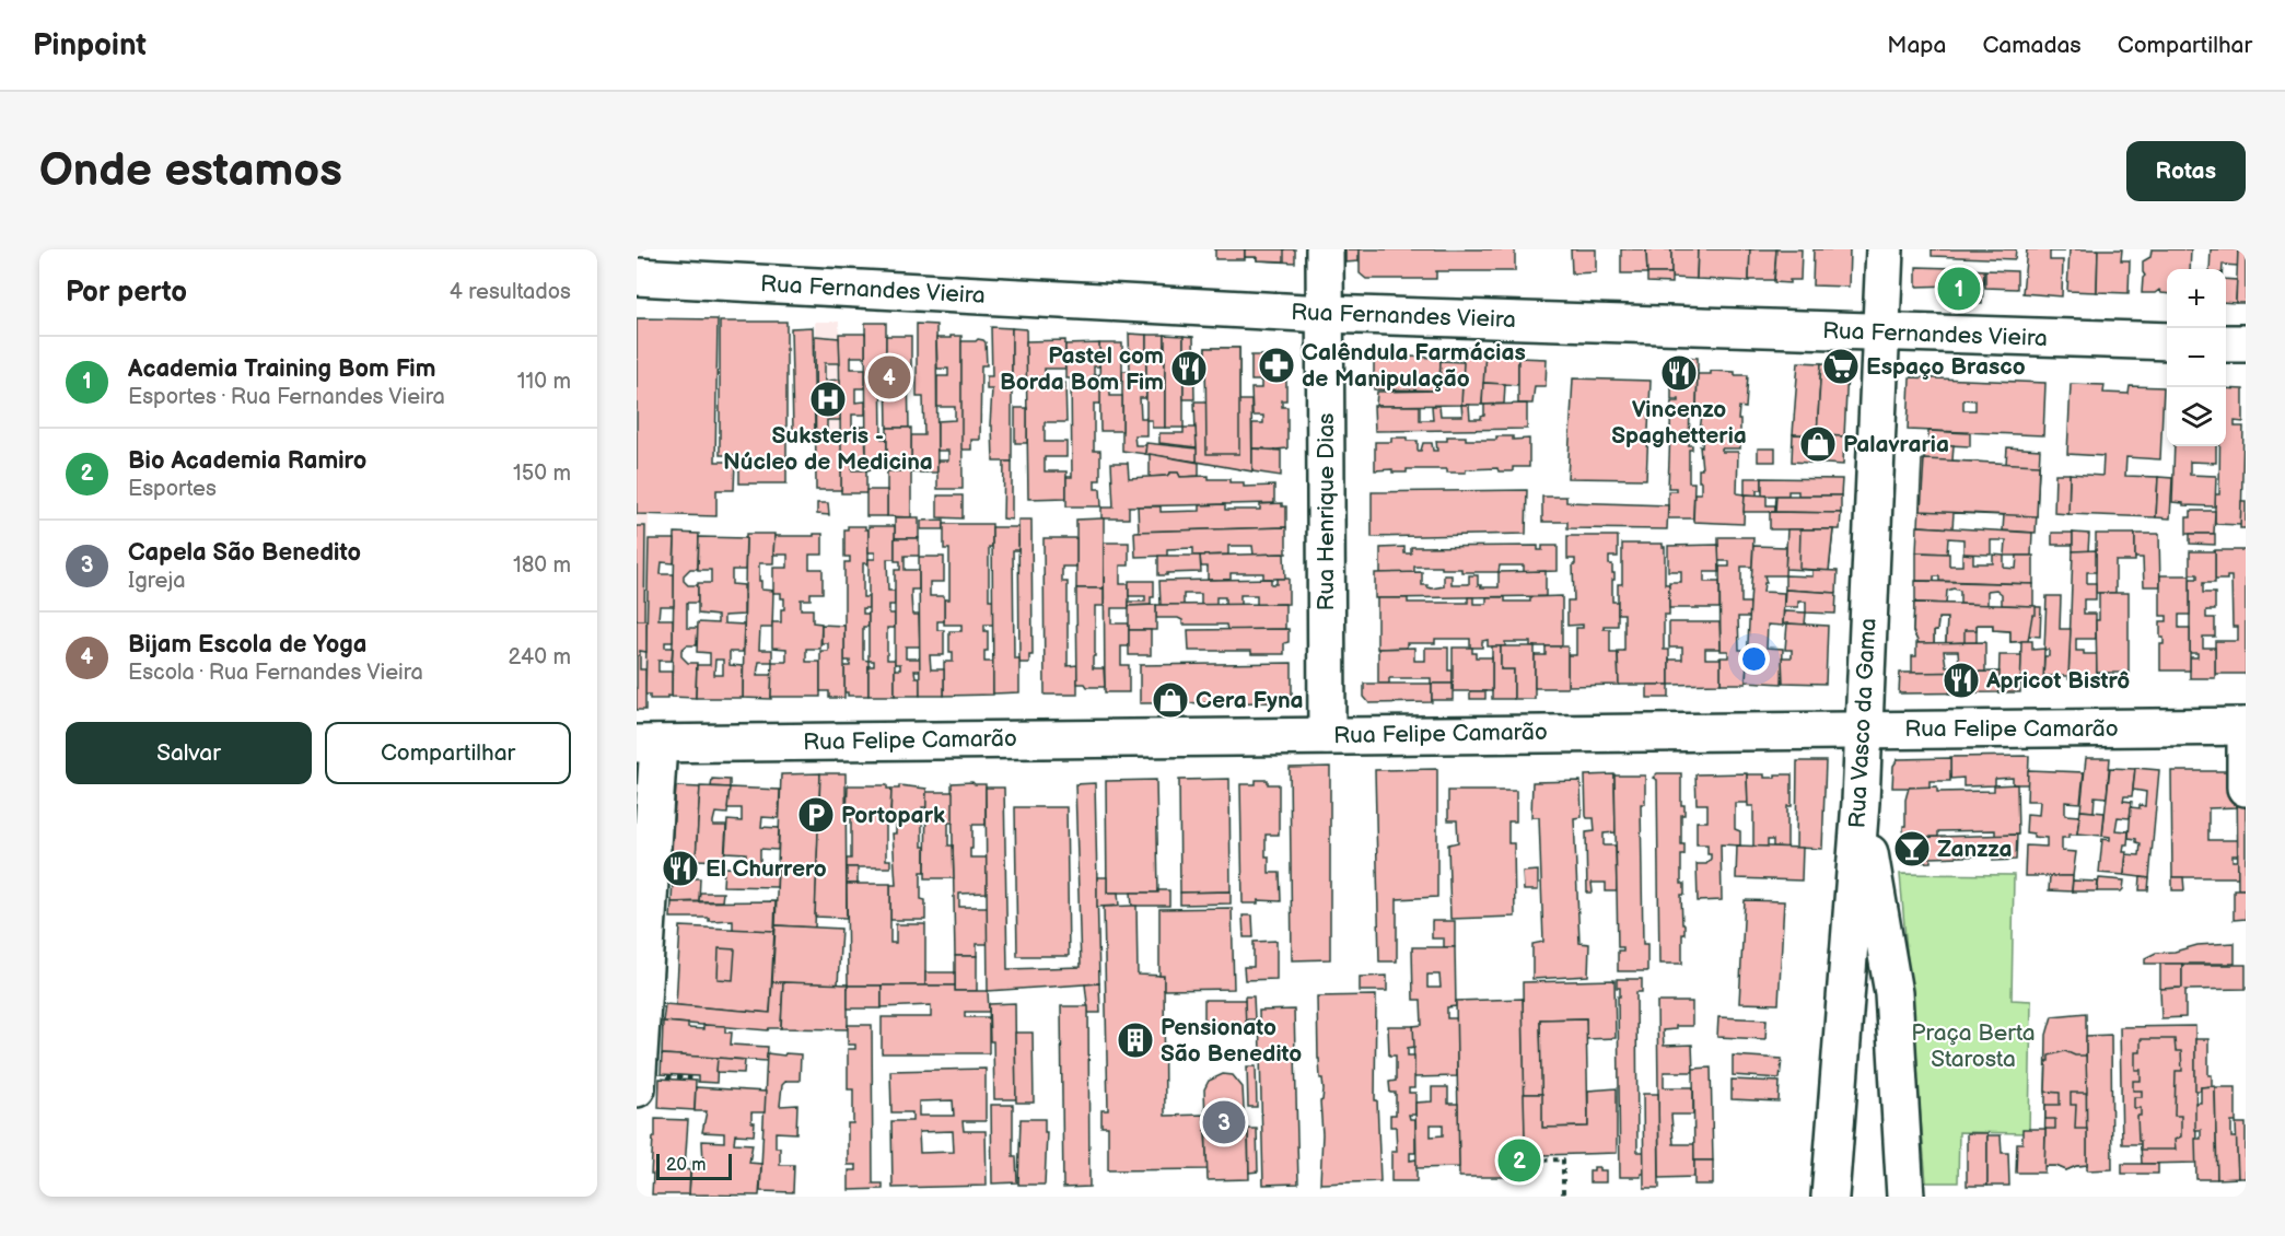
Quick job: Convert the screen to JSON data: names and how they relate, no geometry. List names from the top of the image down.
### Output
{
  "streets": {
    "street": [
      "Rua Fernandes Vieira",
      "Rua Henrique Dias",
      "Rua Vasco da Gama",
      "Rua Felipe Camarão"
    ]
  },
  "crossings": [
    ["Rua Fernandes Vieira", "Rua Henrique Dias"],
    ["Rua Fernandes Vieira", "Rua Vasco da Gama"],
    ["Rua Henrique Dias", "Rua Felipe Camarão"],
    ["Rua Vasco da Gama", "Rua Felipe Camarão"]
  ],
  "parks": ["Praça Berta Starosta"],
  "places": {
    "pharmacy": ["Calêndula Farmácias de Manipulação"],
    "supermarket": ["Espaço Brasco"],
    "restaurant": [
      "Pastel com Borda Bom Fim",
      "Vincenzo Spaghetteria",
      "Apricot Bistrô",
      "El Churrero"
    ],
    "hospital": ["Suksteris - Núcleo de Medicina"],
    "shop": ["Palavraria", "Cera Fyna"],
    "parking": ["Portopark"],
    "bar": ["Zanzza"],
    "building": ["Pensionato São Benedito"]
  },
  "scale_bar": "20 m",
  "page": {
    "header": "Pinpoint",
    "nav": ["Mapa", "Camadas", "Compartilhar"],
    "buttons": [
      "Rotas",
      ["Salvar", "Compartilhar"]
    ],
    "title": "Onde estamos",
    "heading": ["Por perto", "4 resultados"],
    "pins": [
      "1",
      "4",
      "3",
      "2"
    ],
    "map_buttons": ["+", "−"],
    "list": [
      {
        "mark": "1",
        "name": "Academia Training Bom Fim",
        "note": "Esportes · Rua Fernandes Vieira",
        "value": "110 m"
      },
      {
        "mark": "2",
        "name": "Bio Academia Ramiro",
        "note": "Esportes",
        "value": "150 m"
      },
      {
        "mark": "3",
        "name": "Capela São Benedito",
        "note": "Igreja",
        "value": "180 m"
      },
      {
        "mark": "4",
        "name": "Bijam Escola de Yoga",
        "note": "Escola · Rua Fernandes Vieira",
        "value": "240 m"
      }
    ],
    "scale": "20 m"
  }
}
